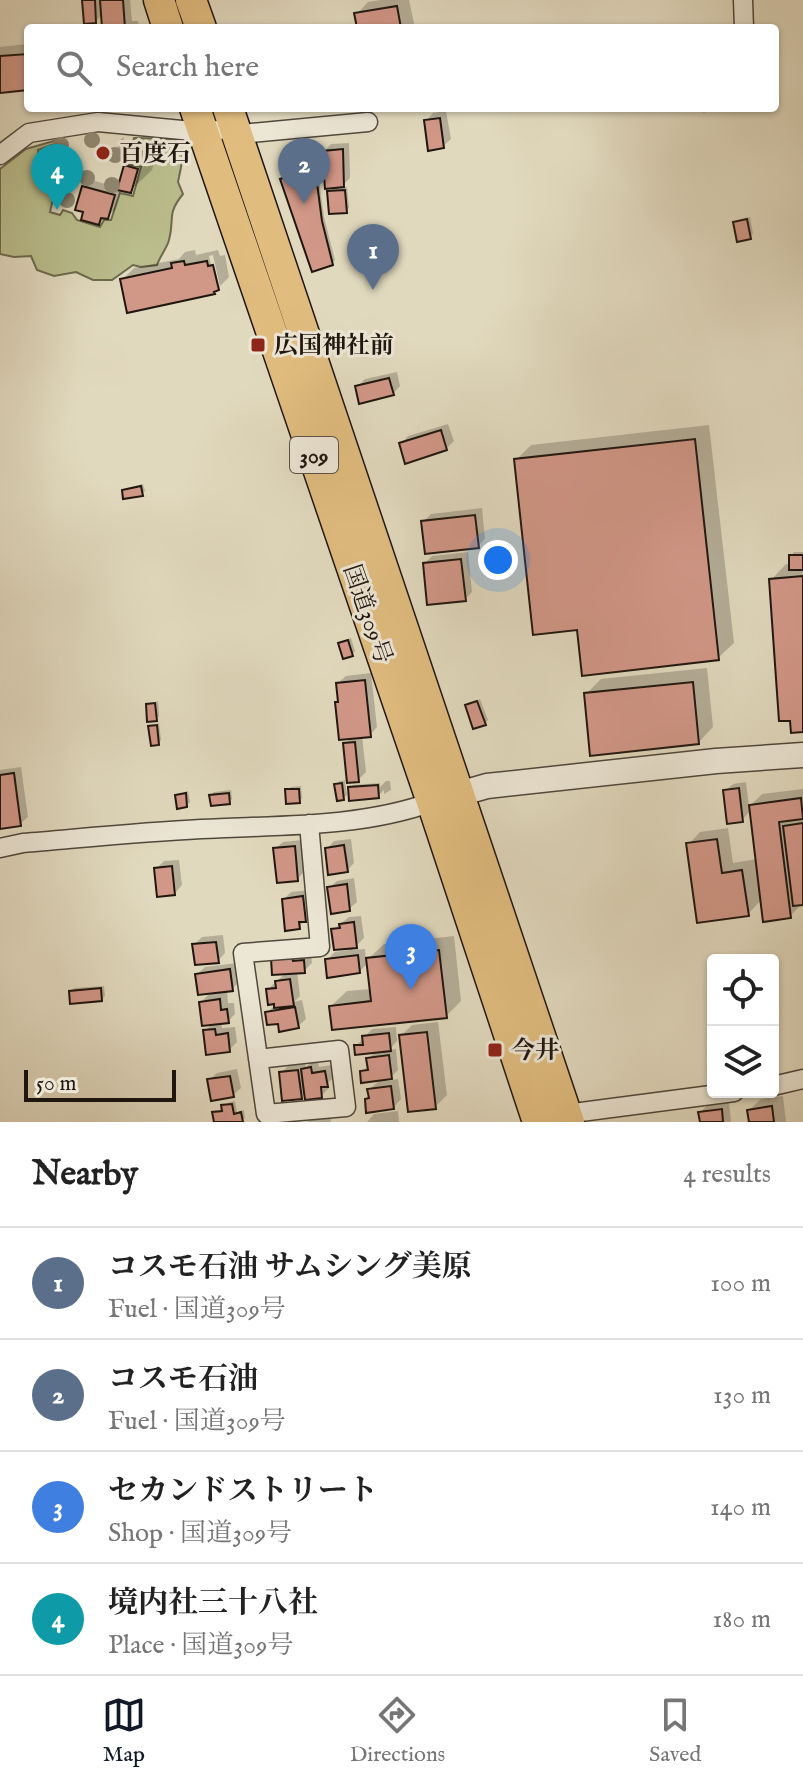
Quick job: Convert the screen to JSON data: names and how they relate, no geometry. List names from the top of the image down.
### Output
{
  "streets": {
    "highway": ["309", "国道309号"]
  },
  "places": {
    "other": ["百度石"],
    "transit": ["広国神社前", "今井"]
  },
  "scale_bar": "50 m",
  "page": {
    "search": "Search here",
    "pins": [
      "2",
      "4",
      "1",
      "3"
    ],
    "scale": "50 m",
    "heading": ["Nearby", "4 results"],
    "list": [
      {
        "mark": "1",
        "name": "コスモ石油 サムシング美原",
        "note": "Fuel · 国道309号",
        "value": "100 m"
      },
      {
        "mark": "2",
        "name": "コスモ石油",
        "note": "Fuel · 国道309号",
        "value": "130 m"
      },
      {
        "mark": "3",
        "name": "セカンドストリート",
        "note": "Shop · 国道309号",
        "value": "140 m"
      },
      {
        "mark": "4",
        "name": "境内社三十八社",
        "note": "Place · 国道309号",
        "value": "180 m"
      }
    ],
    "nav": ["Map", "Directions", "Saved"]
  }
}
